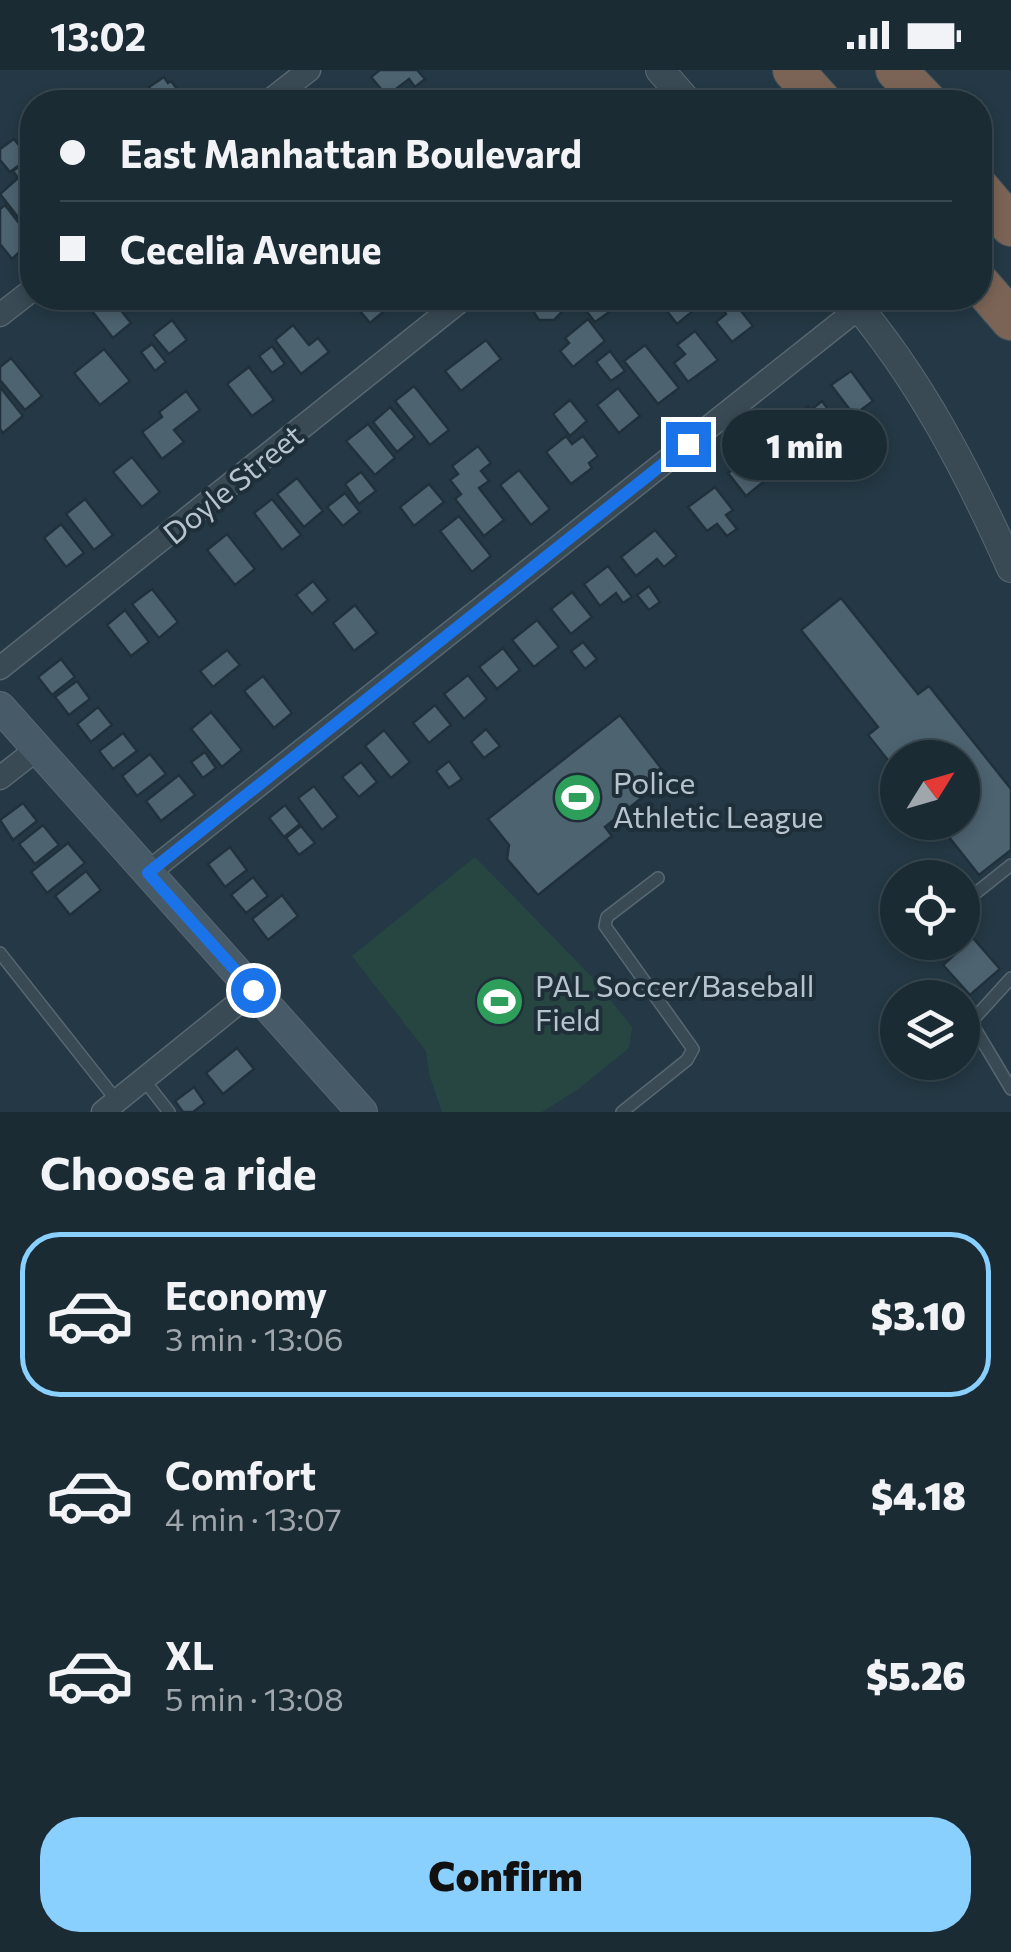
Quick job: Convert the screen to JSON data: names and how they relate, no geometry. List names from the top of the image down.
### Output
{
  "streets": {
    "street": ["Doyle Street"]
  },
  "places": {
    "sports": ["Police Athletic League", "PAL Soccer/Baseball Field"]
  },
  "north": "top right",
  "page": {
    "status": "13:02",
    "banner": ["East Manhattan Boulevard", "Cecelia Avenue"],
    "bubble": "1 min",
    "heading": "Choose a ride",
    "list": [
      {
        "name": "Economy",
        "note": "3 min · 13:06",
        "value": "$3.10"
      },
      {
        "name": "Comfort",
        "note": "4 min · 13:07",
        "value": "$4.18"
      },
      {
        "name": "XL",
        "note": "5 min · 13:08",
        "value": "$5.26"
      }
    ],
    "buttons": "Confirm"
  }
}
